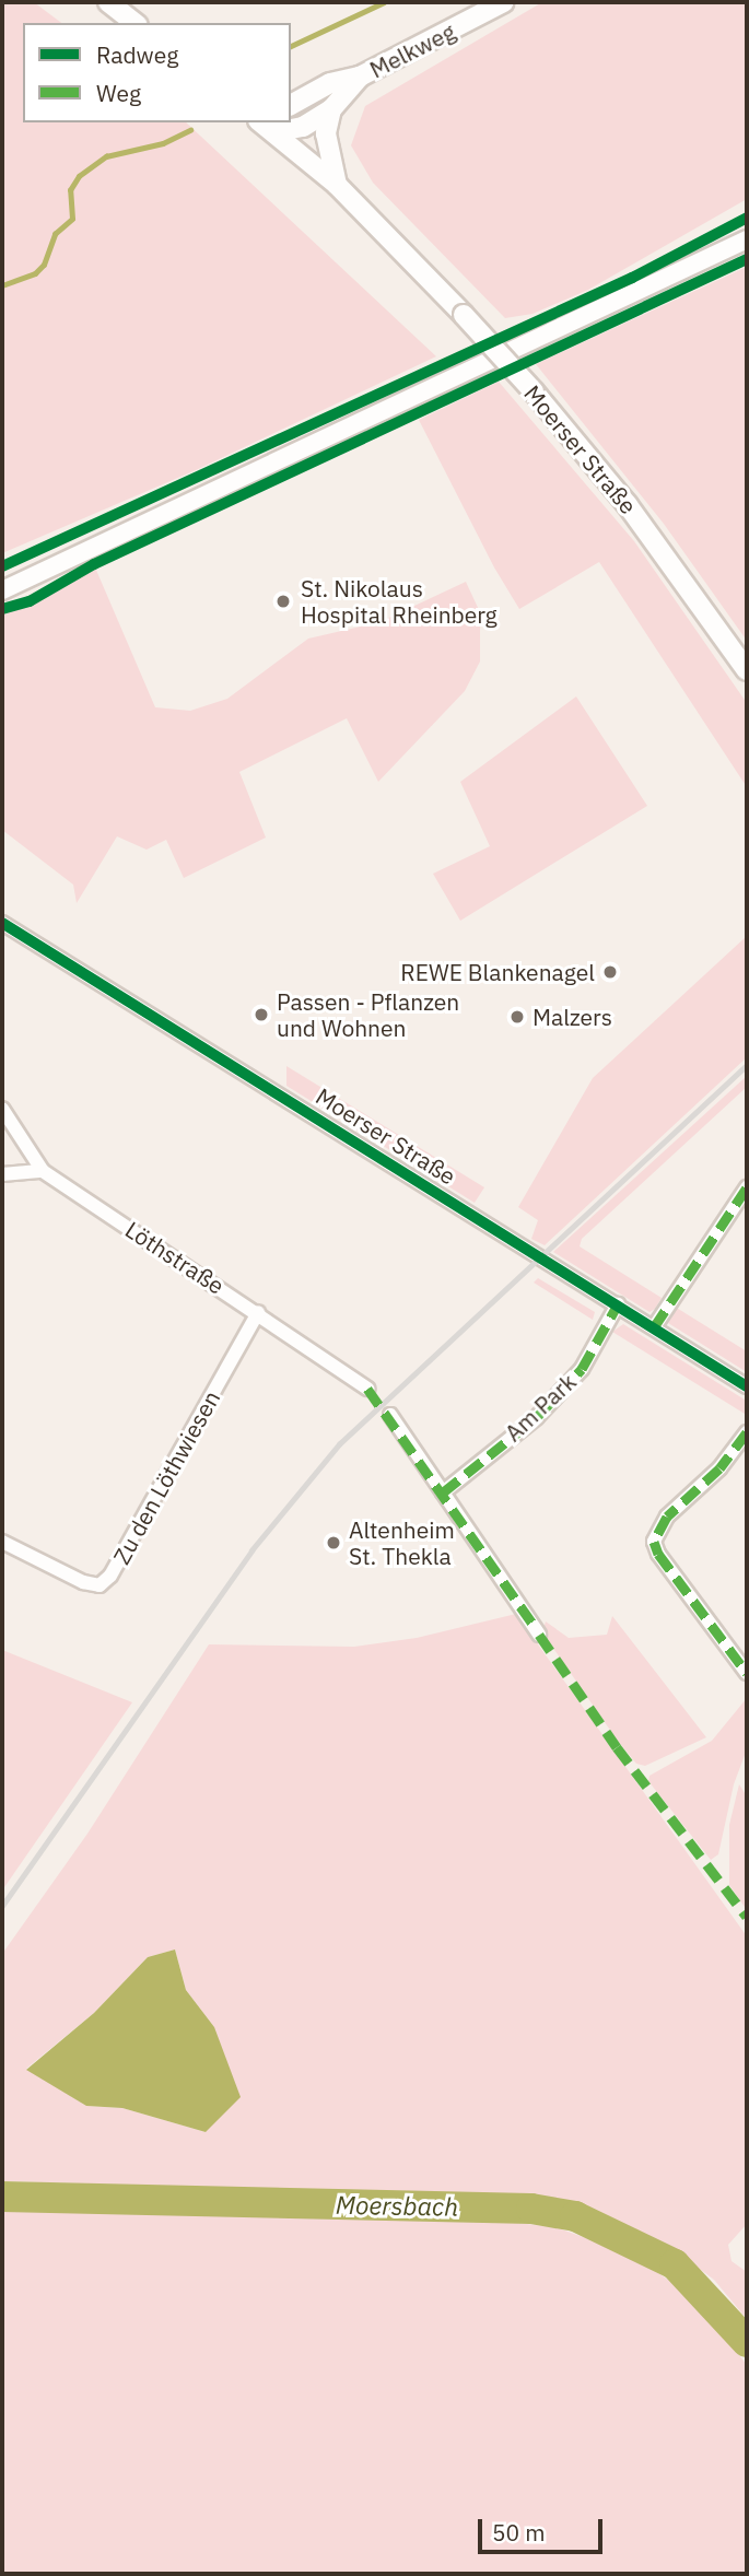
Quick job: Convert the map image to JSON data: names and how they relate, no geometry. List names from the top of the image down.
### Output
{
  "streets": {
    "main road": ["Melkweg", "Moerser Straße"],
    "street": ["Löthstraße", "Am Park", "Zu den Löthwiesen"]
  },
  "crossings": [
    ["Melkweg", "Moerser Straße"],
    ["Moerser Straße", "Am Park"],
    ["Löthstraße", "Zu den Löthwiesen"]
  ],
  "water": ["Moersbach"],
  "places": [
    "St. Nikolaus Hospital Rheinberg",
    "REWE Blankenagel",
    "Passen - Pflanzen und Wohnen",
    "Malzers",
    "Altenheim St. Thekla"
  ],
  "legend": ["Radweg", "Weg"],
  "scale_bar": "50 m"
}
